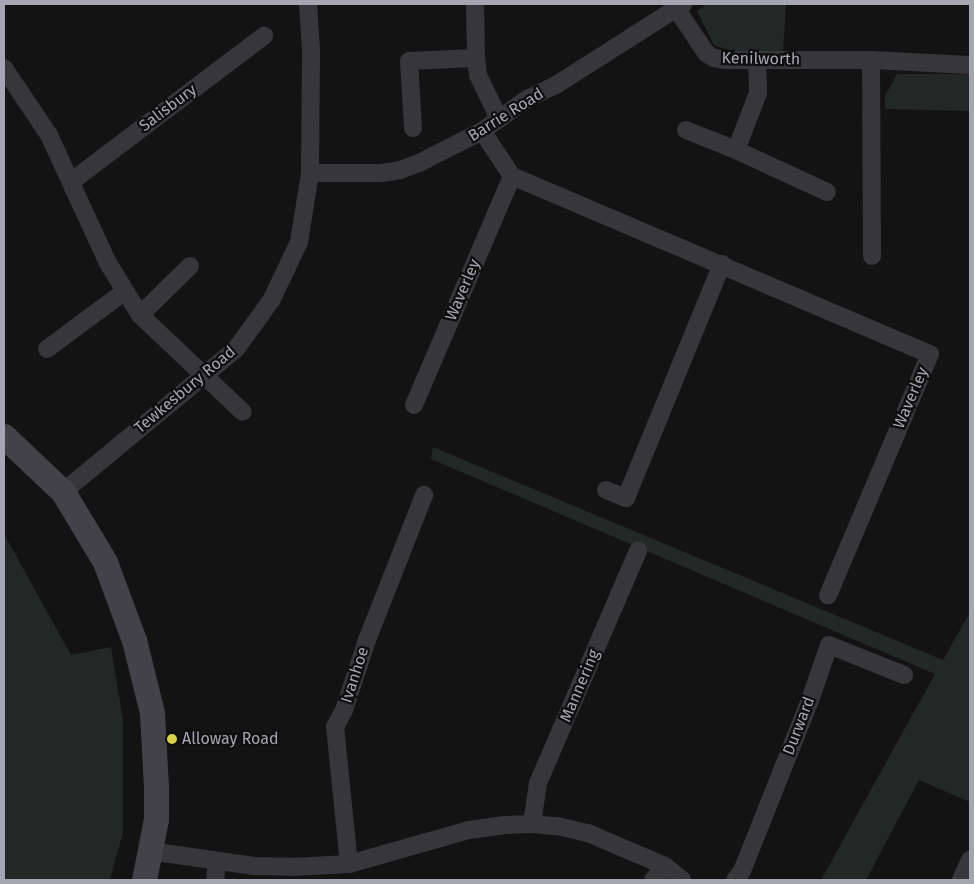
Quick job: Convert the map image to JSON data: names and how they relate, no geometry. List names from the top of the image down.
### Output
{
  "streets": {
    "street": [
      "Kenilworth",
      "Salisbury",
      "Barrie Road",
      "Waverley",
      "Tewkesbury Road",
      "Ivanhoe",
      "Mannering",
      "Durward"
    ]
  },
  "crossings": [
    ["Kenilworth", "Barrie Road"],
    ["Barrie Road", "Tewkesbury Road"]
  ],
  "places": ["Alloway Road"]
}
